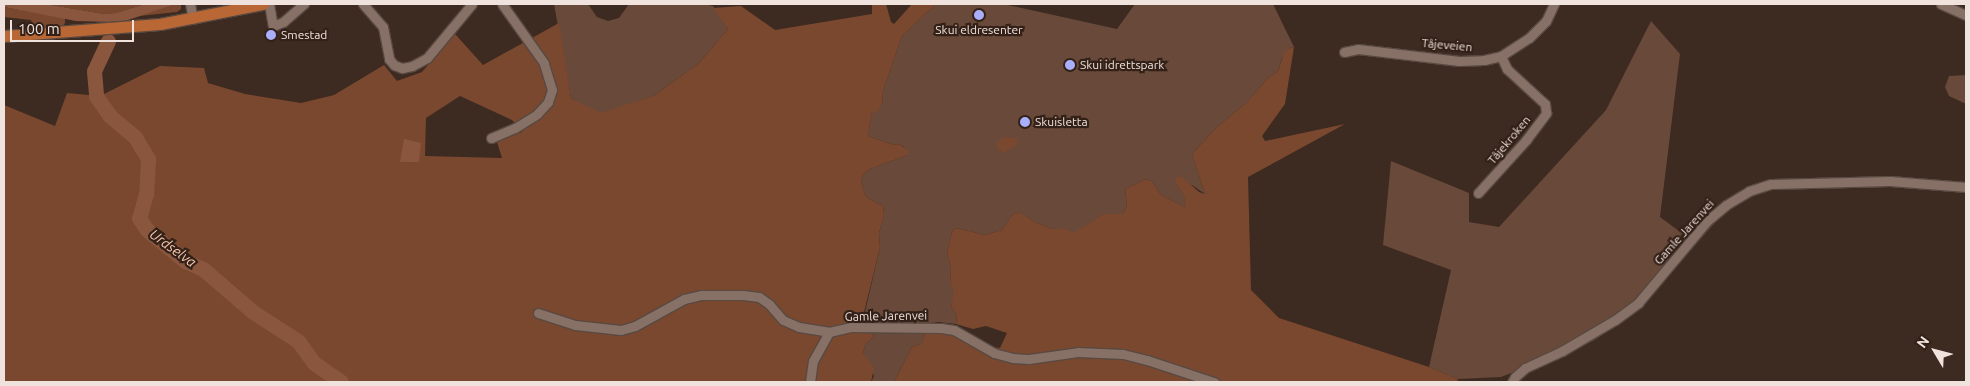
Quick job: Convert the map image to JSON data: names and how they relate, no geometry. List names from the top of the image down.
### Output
{
  "streets": {
    "street": ["Tåjeveien", "Tåjekroken", "Gamle Jarenvei"]
  },
  "crossings": [
    ["Tåjeveien", "Tåjekroken"]
  ],
  "water": ["Urdselva"],
  "places": [
    "Skui eldresenter",
    "Smestad",
    "Skui idrettspark",
    "Skuisletta"
  ],
  "scale_bar": "100 m",
  "north": "top left"
}
